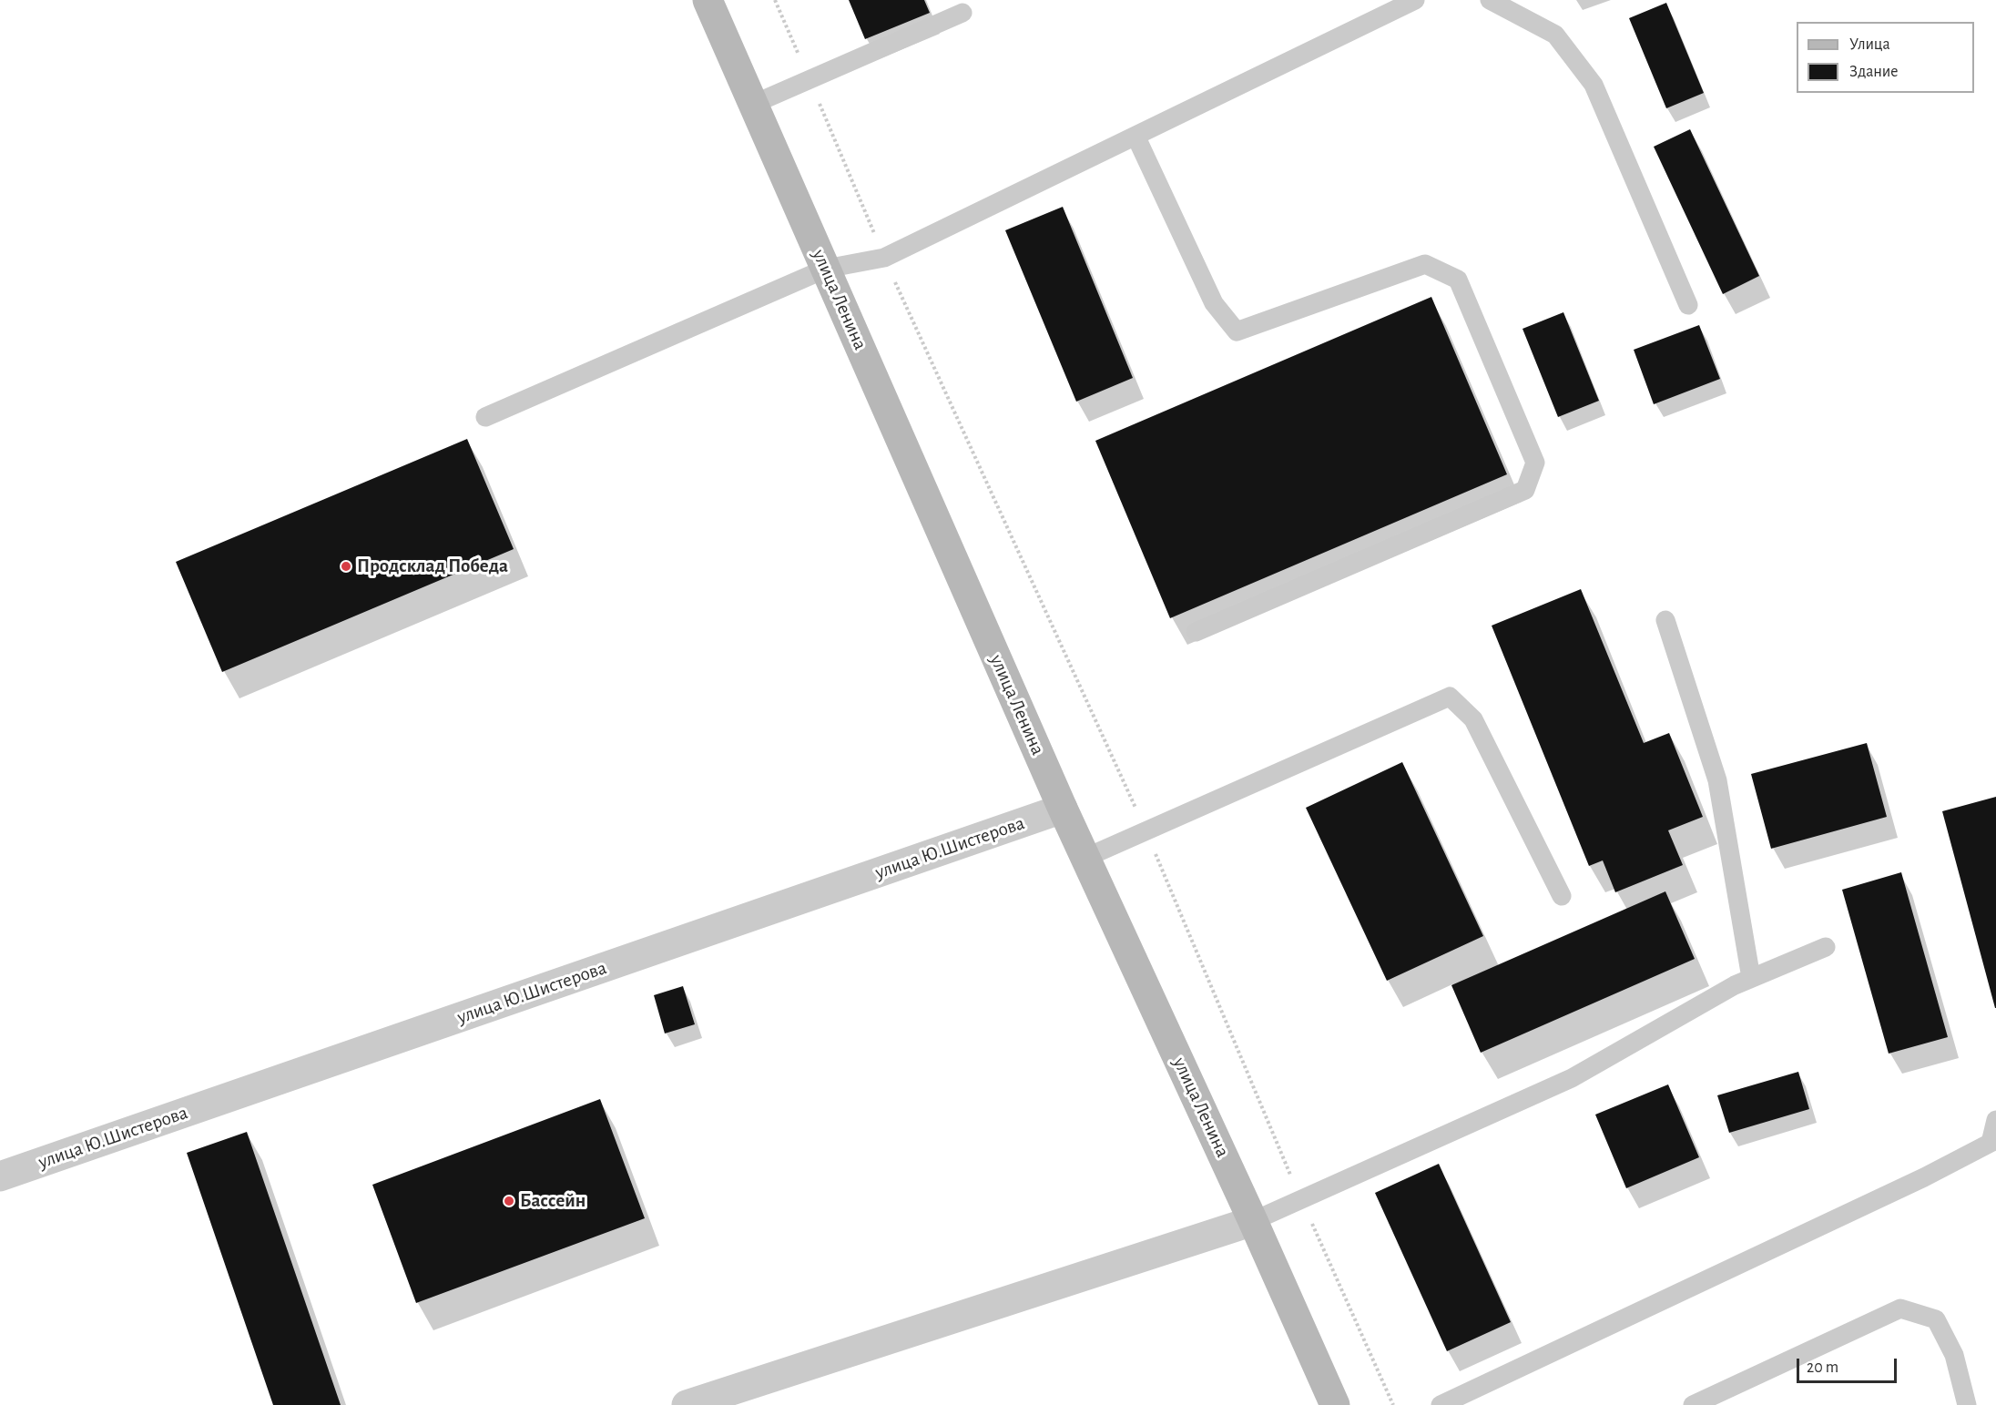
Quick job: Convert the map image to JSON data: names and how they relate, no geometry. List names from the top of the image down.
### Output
{
  "streets": {
    "main road": ["улица Ленина"],
    "street": ["улица Ю.Шистерова"]
  },
  "crossings": [
    ["улица Ленина", "улица Ю.Шистерова"]
  ],
  "places": ["Продсклад Победа", "Бассейн"],
  "legend": ["Улица", "Здание"],
  "scale_bar": "20 m"
}
